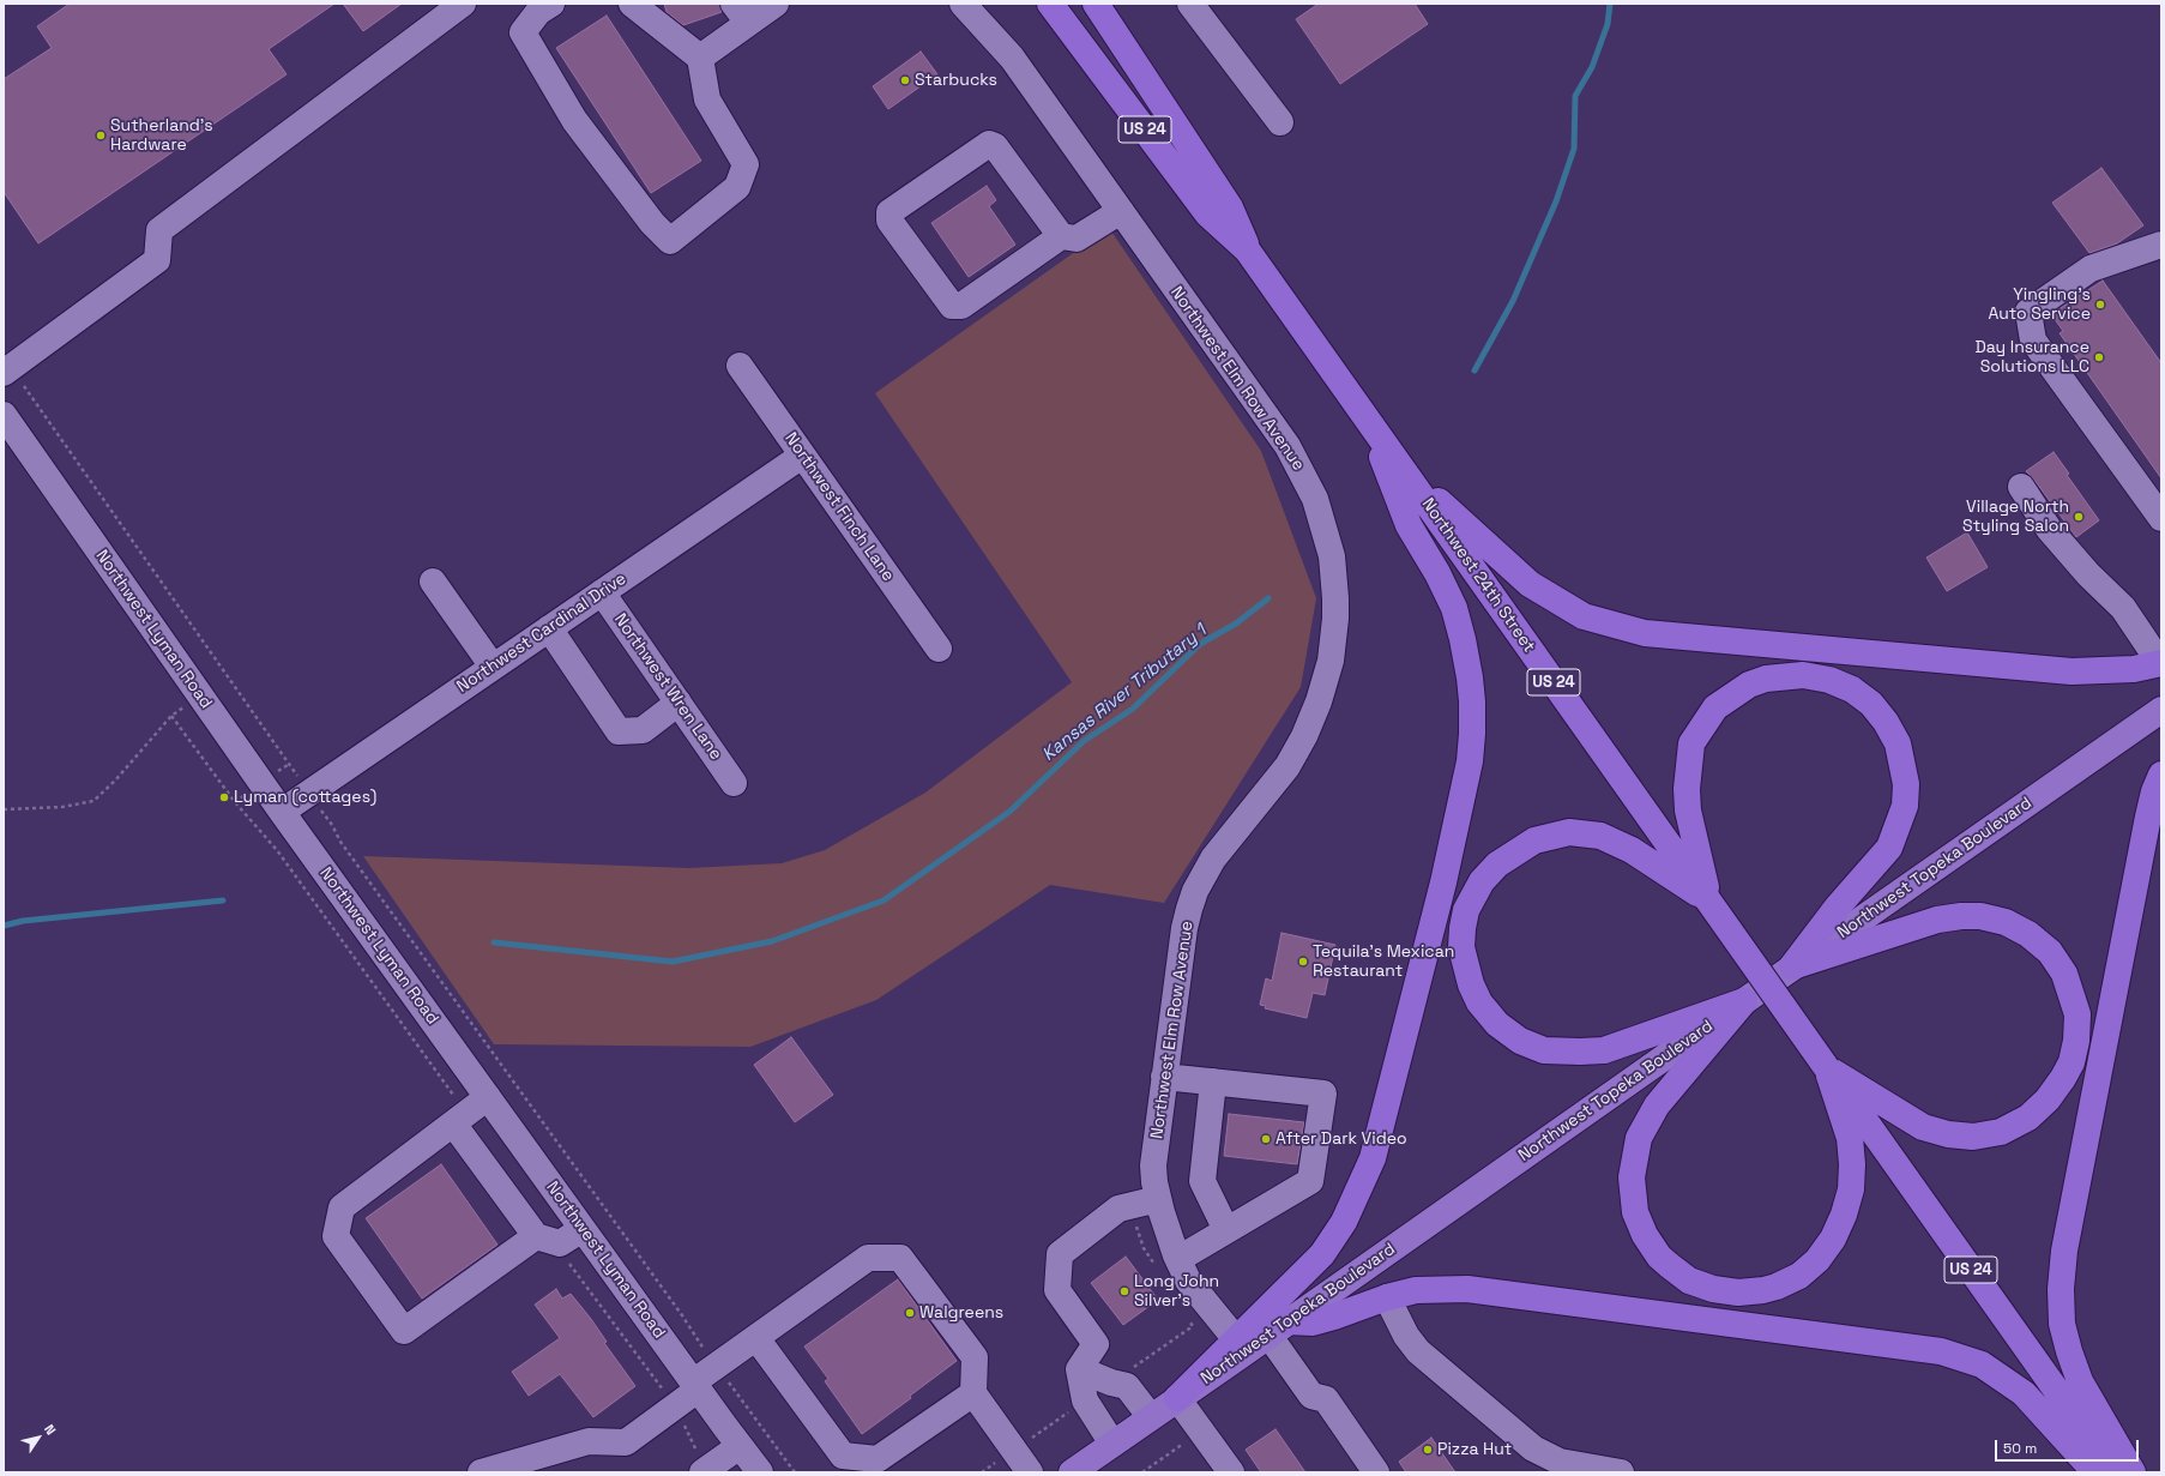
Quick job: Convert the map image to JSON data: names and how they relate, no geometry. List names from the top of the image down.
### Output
{
  "streets": {
    "highway": ["US 24", "Northwest 24th Street"],
    "main road": ["Northwest Topeka Boulevard"],
    "street": [
      "Northwest Elm Row Avenue",
      "Northwest Finch Lane",
      "Northwest Lyman Road",
      "Northwest Cardinal Drive",
      "Northwest Wren Lane"
    ]
  },
  "crossings": [
    ["US 24", "Northwest 24th Street"],
    ["Northwest Elm Row Avenue", "Northwest Topeka Boulevard"],
    ["Northwest Finch Lane", "Northwest Cardinal Drive"],
    ["Northwest Lyman Road", "Northwest Cardinal Drive"],
    ["Northwest Cardinal Drive", "Northwest Wren Lane"]
  ],
  "water": ["Kansas River Tributary 1"],
  "places": [
    "Starbucks",
    "Sutherland’s Hardware",
    "Yingling's Auto Service",
    "Day Insurance Solutions LLC",
    "Village North Styling Salon",
    "Lyman (cottages)",
    "Tequila’s Mexican Restaurant",
    "After Dark Video",
    "Long John Silver's",
    "Walgreens",
    "Pizza Hut"
  ],
  "scale_bar": "50 m",
  "north": "top right"
}
